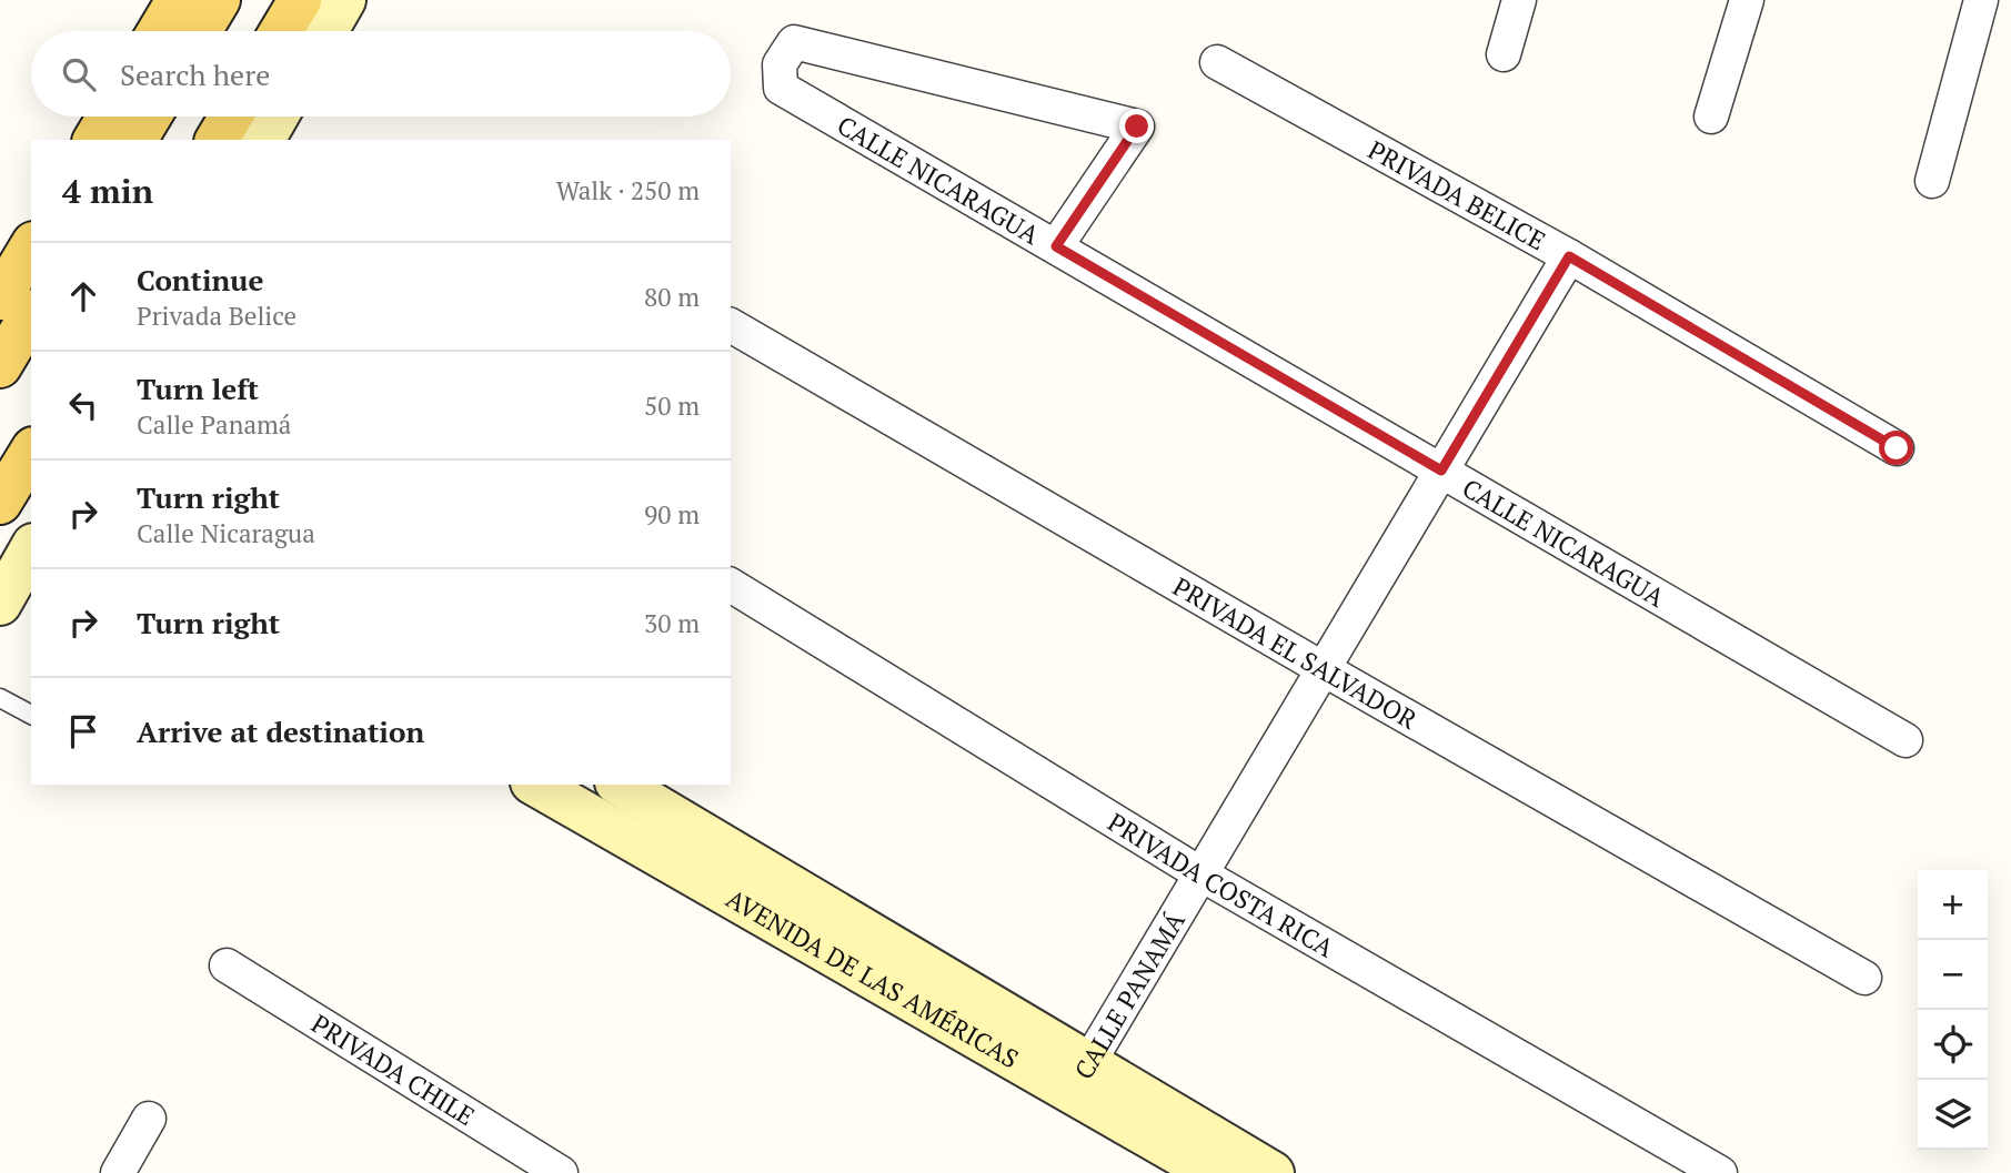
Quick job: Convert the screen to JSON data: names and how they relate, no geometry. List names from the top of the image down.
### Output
{
  "streets": {
    "street": [
      "CALLE NICARAGUA",
      "PRIVADA BELICE",
      "PRIVADA EL SALVADOR",
      "PRIVADA COSTA RICA",
      "AVENIDA DE LAS AMÉRICAS",
      "CALLE PANAMÁ",
      "PRIVADA CHILE"
    ]
  },
  "crossings": [
    ["CALLE NICARAGUA", "CALLE PANAMÁ"],
    ["PRIVADA BELICE", "CALLE PANAMÁ"],
    ["PRIVADA EL SALVADOR", "CALLE PANAMÁ"],
    ["PRIVADA COSTA RICA", "CALLE PANAMÁ"],
    ["AVENIDA DE LAS AMÉRICAS", "CALLE PANAMÁ"]
  ],
  "page": {
    "search": "Search here",
    "heading": ["4 min", "Walk · 250 m"],
    "list": [
      ["Continue", "Privada Belice", "80 m"],
      ["Turn left", "Calle Panamá", "50 m"],
      ["Turn right", "Calle Nicaragua", "90 m"],
      ["Turn right", "30 m"],
      "Arrive at destination"
    ],
    "map_buttons": ["+", "−"]
  }
}
